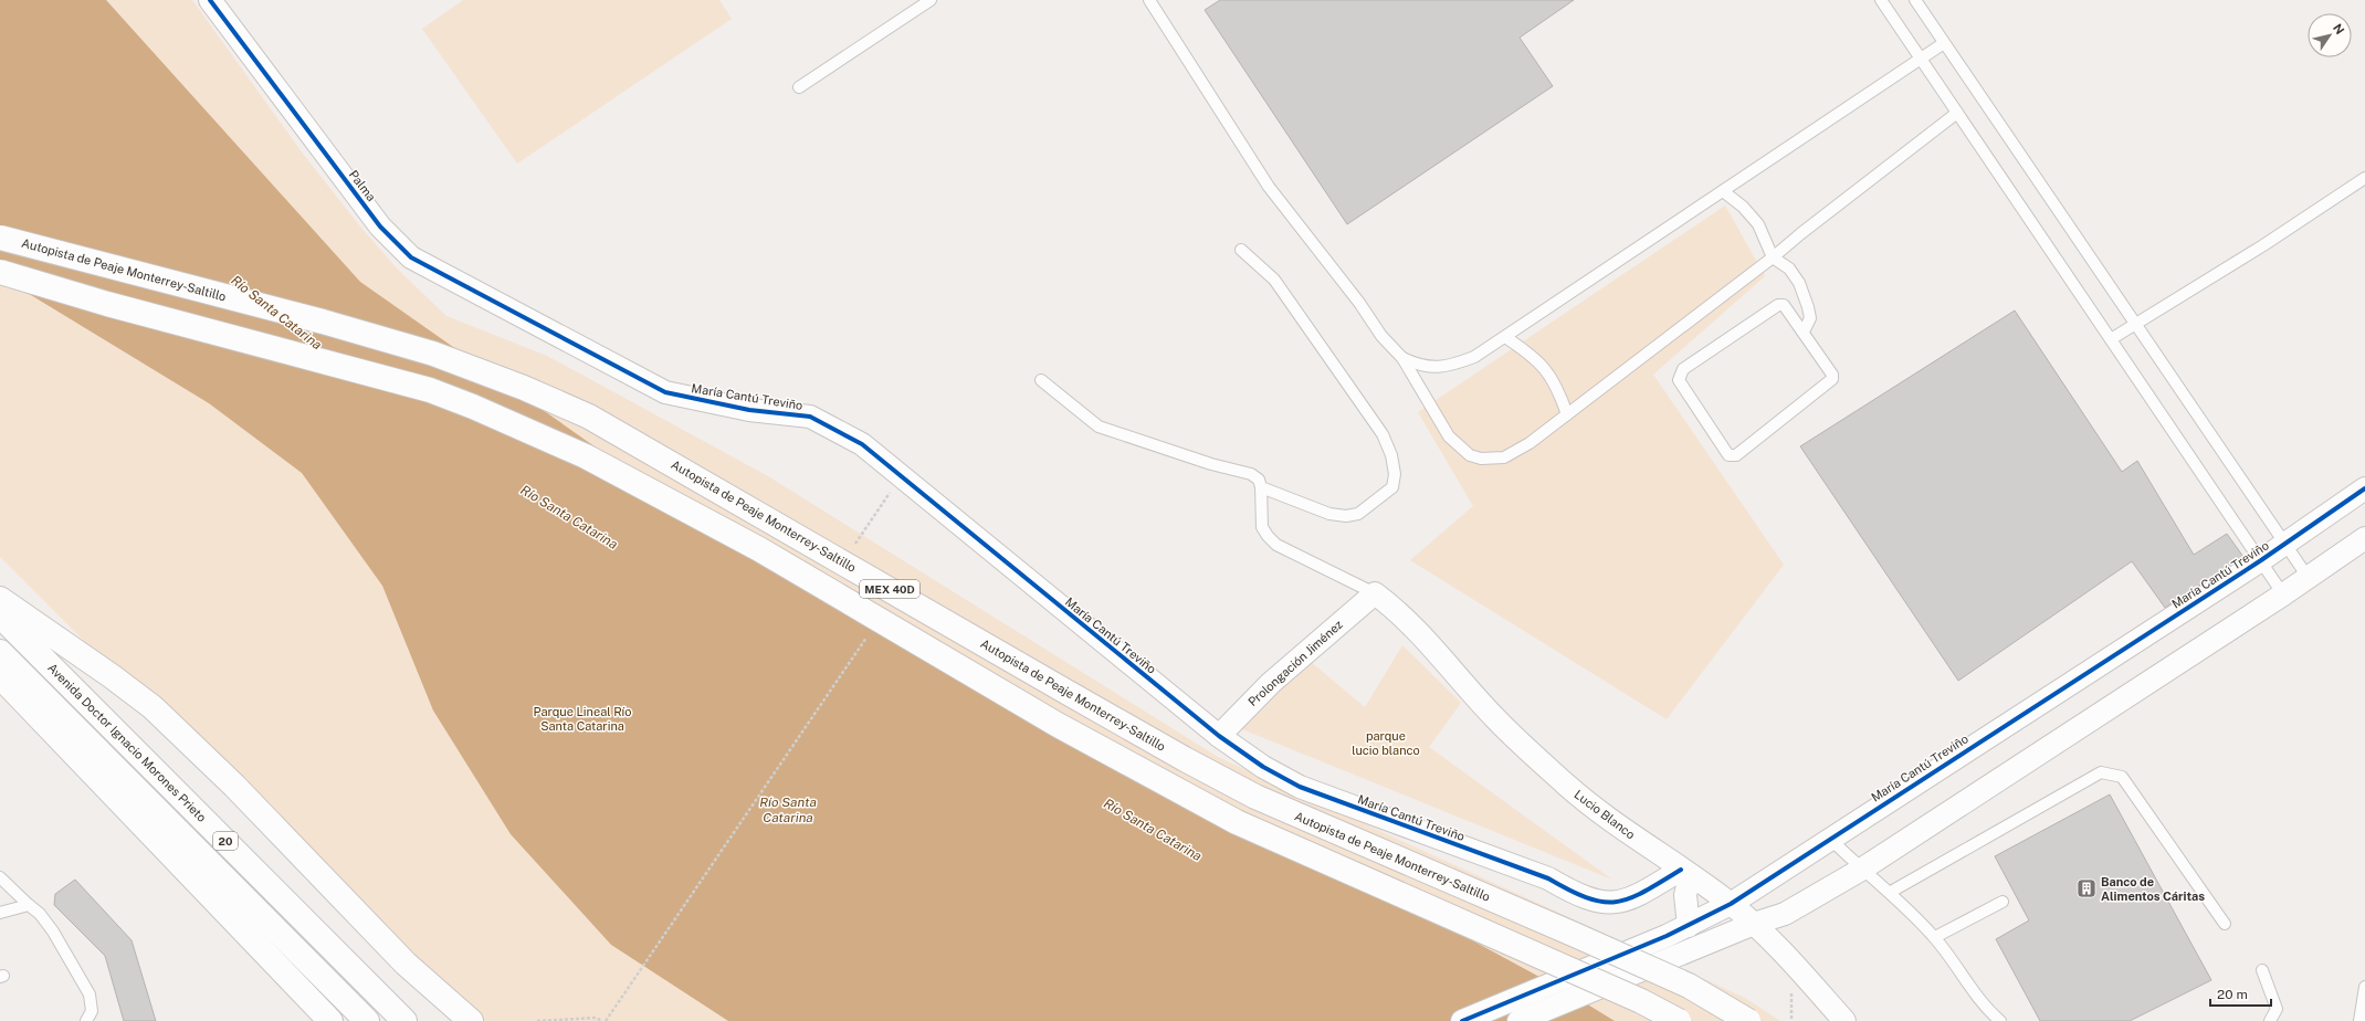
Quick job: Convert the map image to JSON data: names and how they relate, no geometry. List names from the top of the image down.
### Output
{
  "streets": {
    "main road": [
      "Autopista de Peaje Monterrey-Saltillo",
      "MEX 40D",
      "Avenida Doctor Ignacio Morones Prieto",
      "20"
    ],
    "street": [
      "Palma",
      "María Cantú Treviño",
      "Prolongación Jiménez",
      "Lucio Blanco"
    ]
  },
  "crossings": [
    ["Palma", "María Cantú Treviño"],
    ["María Cantú Treviño", "Prolongación Jiménez"],
    ["María Cantú Treviño", "Lucio Blanco"],
    ["Prolongación Jiménez", "Lucio Blanco"]
  ],
  "water": ["Río Santa Catarina"],
  "parks": ["Parque Lineal Río Santa Catarina", "parque lucio blanco"],
  "places": {
    "building": ["Banco de Alimentos Cáritas"]
  },
  "scale_bar": "20 m",
  "north": "top right"
}
